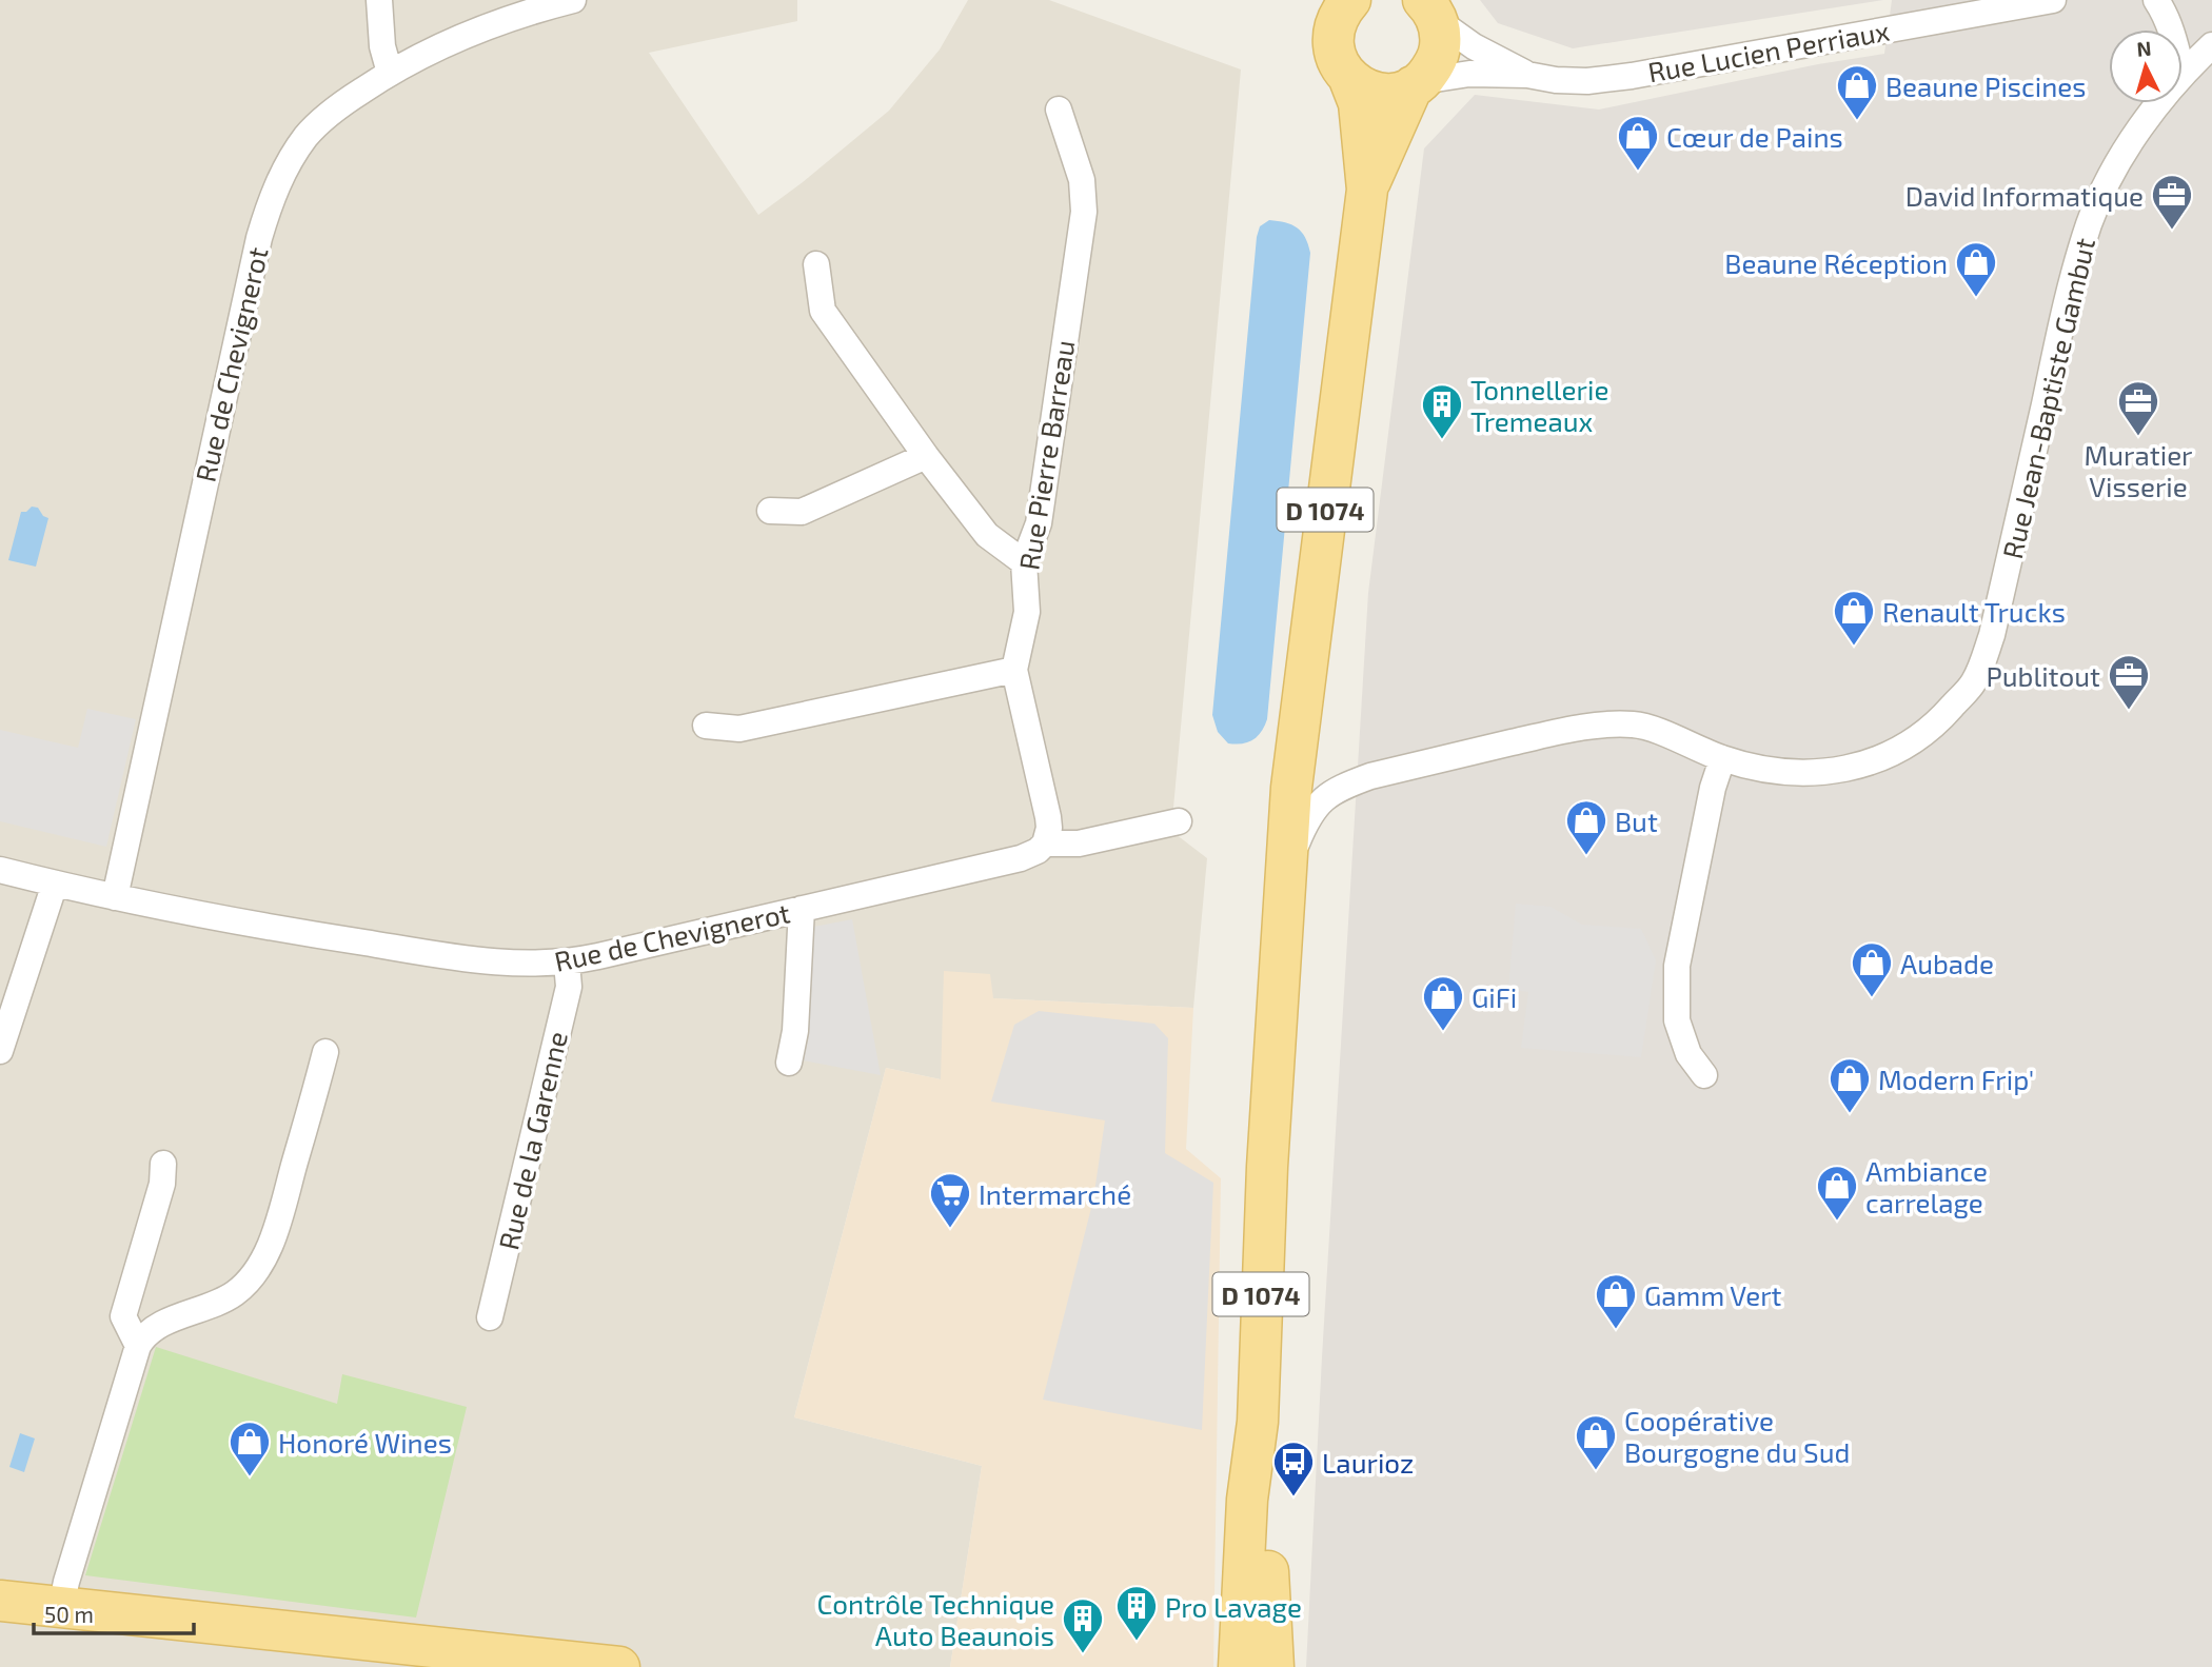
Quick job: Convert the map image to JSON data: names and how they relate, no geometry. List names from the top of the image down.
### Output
{
  "streets": {
    "main road": ["D 1074"],
    "street": [
      "Rue Lucien Perriaux",
      "Rue de Chevignerot",
      "Rue Jean-Baptiste Gambut",
      "Rue Pierre Barreau",
      "Rue de la Garenne"
    ]
  },
  "crossings": [
    ["Rue Lucien Perriaux", "D 1074"],
    ["Rue de Chevignerot", "Rue Pierre Barreau"],
    ["Rue de Chevignerot", "Rue de la Garenne"],
    ["Rue Jean-Baptiste Gambut", "D 1074"]
  ],
  "places": {
    "shop": [
      "Beaune Piscines",
      "Cœur de Pains",
      "Beaune Réception",
      "Renault Trucks",
      "But",
      "Aubade",
      "GiFi",
      "Modern Frip'",
      "Ambiance carrelage",
      "Gamm Vert",
      "Coopérative Bourgogne du Sud",
      "Honoré Wines"
    ],
    "office": ["David Informatique", "Muratier Visserie", "Publitout"],
    "building": ["Tonnellerie Tremeaux", "Pro Lavage", "Contrôle Technique Auto Beaunois"],
    "supermarket": ["Intermarché"],
    "bus stop": ["Laurioz"]
  },
  "scale_bar": "50 m",
  "north": "top"
}
